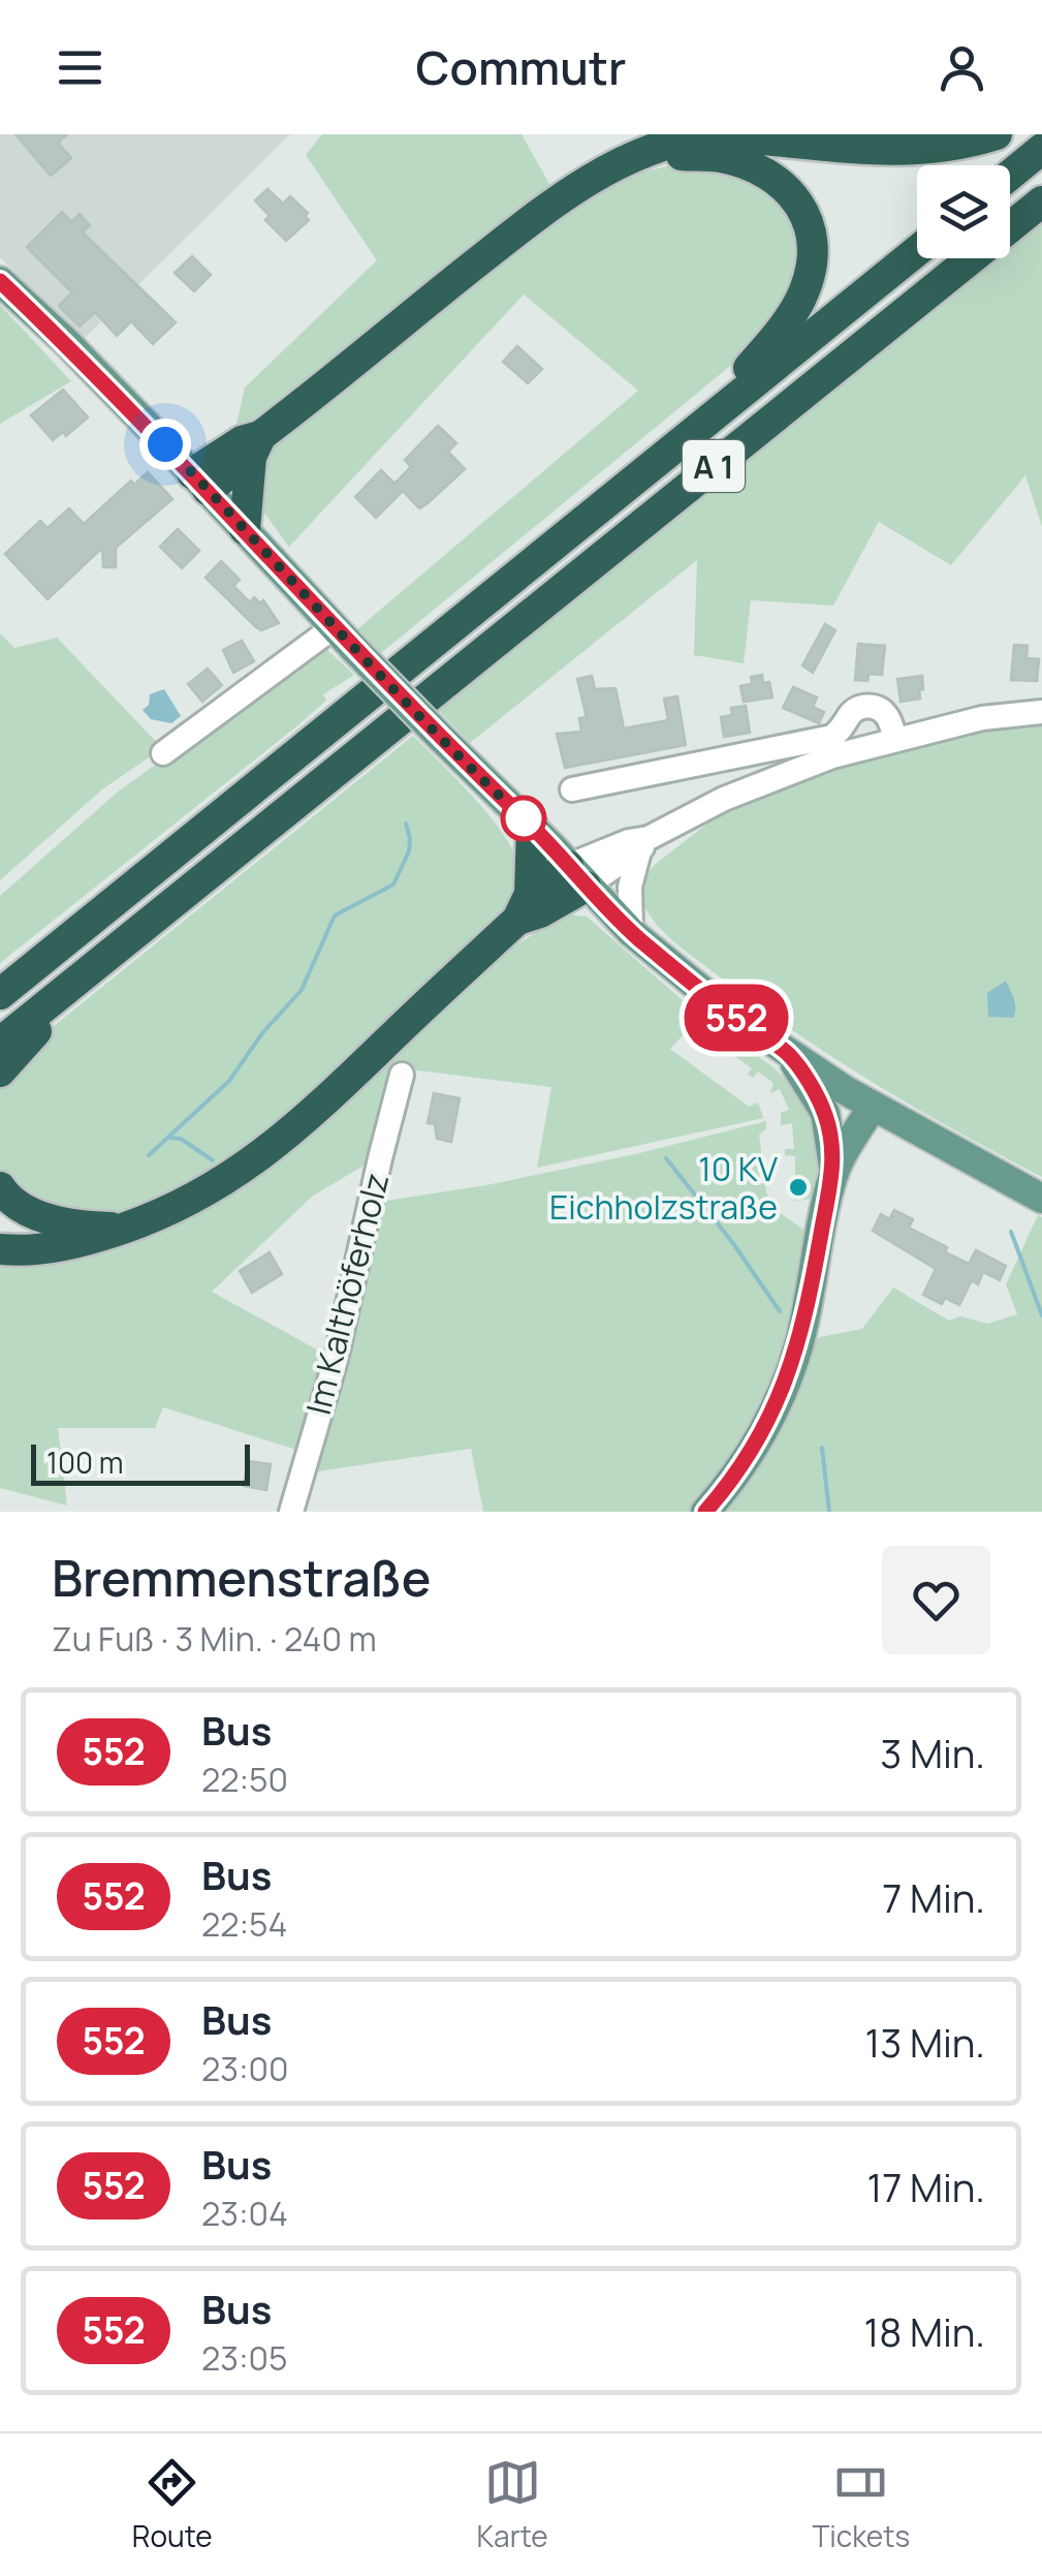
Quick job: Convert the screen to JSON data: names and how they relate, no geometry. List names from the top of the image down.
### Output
{
  "streets": {
    "highway": ["A 1"],
    "street": ["Im Kalthöferholz"]
  },
  "places": ["10 KV Eichholzstraße"],
  "lines": ["bus line 552"],
  "scale_bar": "100 m",
  "page": {
    "header": "Commutr",
    "on_map": "552",
    "scale": "100 m",
    "heading": ["Bremmenstraße", "Zu Fuß · 3 Min. · 240 m"],
    "list": [
      {
        "mark": "552",
        "name": "Bus",
        "note": "22:50",
        "value": "3 Min."
      },
      {
        "mark": "552",
        "name": "Bus",
        "note": "22:54",
        "value": "7 Min."
      },
      {
        "mark": "552",
        "name": "Bus",
        "note": "23:00",
        "value": "13 Min."
      },
      {
        "mark": "552",
        "name": "Bus",
        "note": "23:04",
        "value": "17 Min."
      },
      {
        "mark": "552",
        "name": "Bus",
        "note": "23:05",
        "value": "18 Min."
      }
    ],
    "tabs": ["Route", "Karte", "Tickets"]
  }
}
